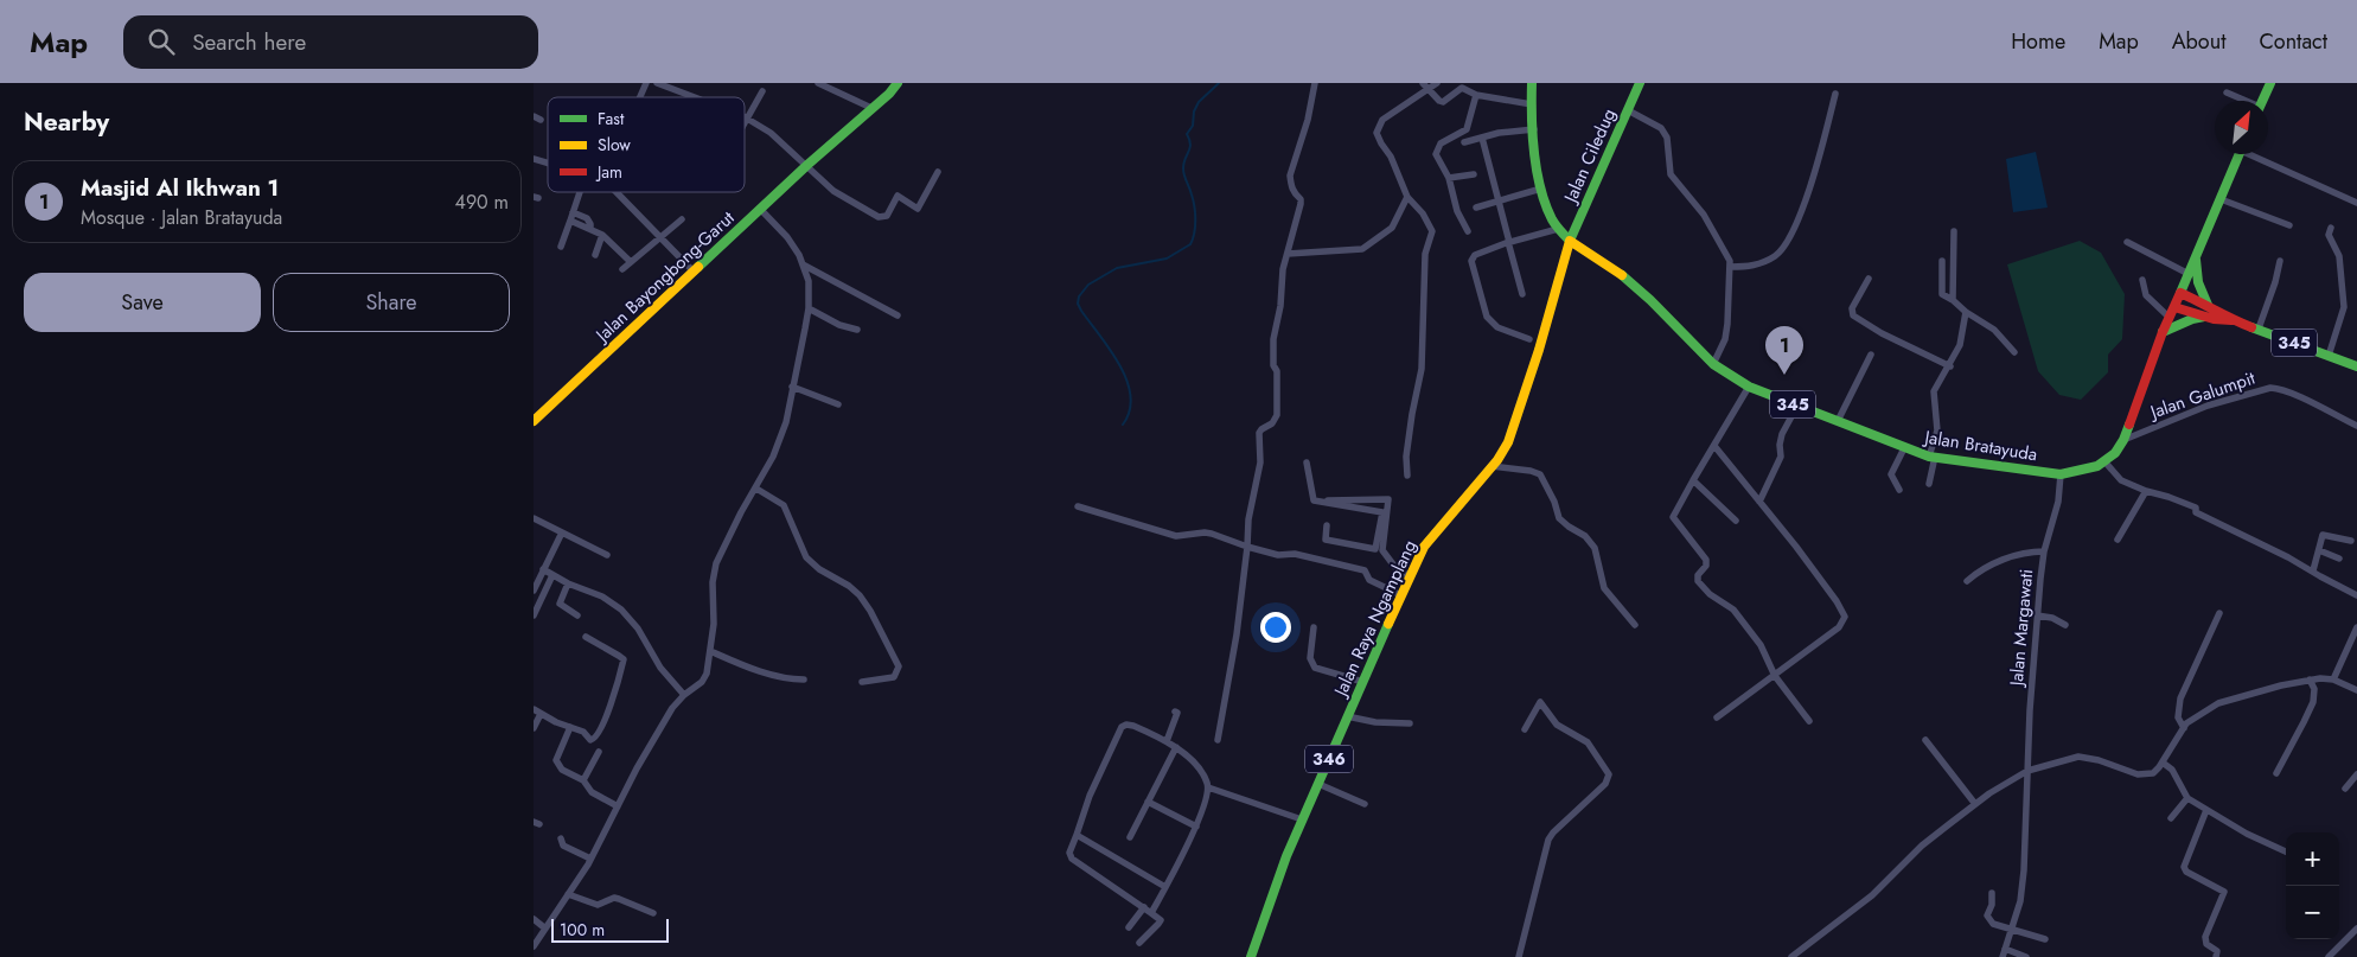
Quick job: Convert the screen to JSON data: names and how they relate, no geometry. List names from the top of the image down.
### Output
{
  "streets": {
    "main road": [
      "Jalan Ciledug",
      "Jalan Bayongbong-Garut",
      "345",
      "Jalan Bratayuda",
      "Jalan Raya Ngamplang",
      "346"
    ],
    "street": ["Jalan Galumpit", "Jalan Margawati"]
  },
  "crossings": [
    ["Jalan Ciledug", "Jalan Bratayuda"],
    ["Jalan Ciledug", "Jalan Raya Ngamplang"],
    ["345", "Jalan Bratayuda"],
    ["Jalan Galumpit", "Jalan Bratayuda"],
    ["Jalan Bratayuda", "Jalan Raya Ngamplang"],
    ["Jalan Bratayuda", "Jalan Margawati"]
  ],
  "legend": ["Fast", "Slow", "Jam"],
  "scale_bar": "100 m",
  "north": "top right",
  "page": {
    "header": "Map",
    "search": "Search here",
    "nav": [
      "Home",
      "Map",
      "About",
      "Contact"
    ],
    "heading": "Nearby",
    "list": [
      {
        "mark": "1",
        "name": "Masjid Al Ikhwan 1",
        "note": "Mosque · Jalan Bratayuda",
        "value": "490 m"
      }
    ],
    "buttons": ["Save", "Share"],
    "pins": "1",
    "map_buttons": ["+", "−"],
    "scale": "100 m"
  }
}
